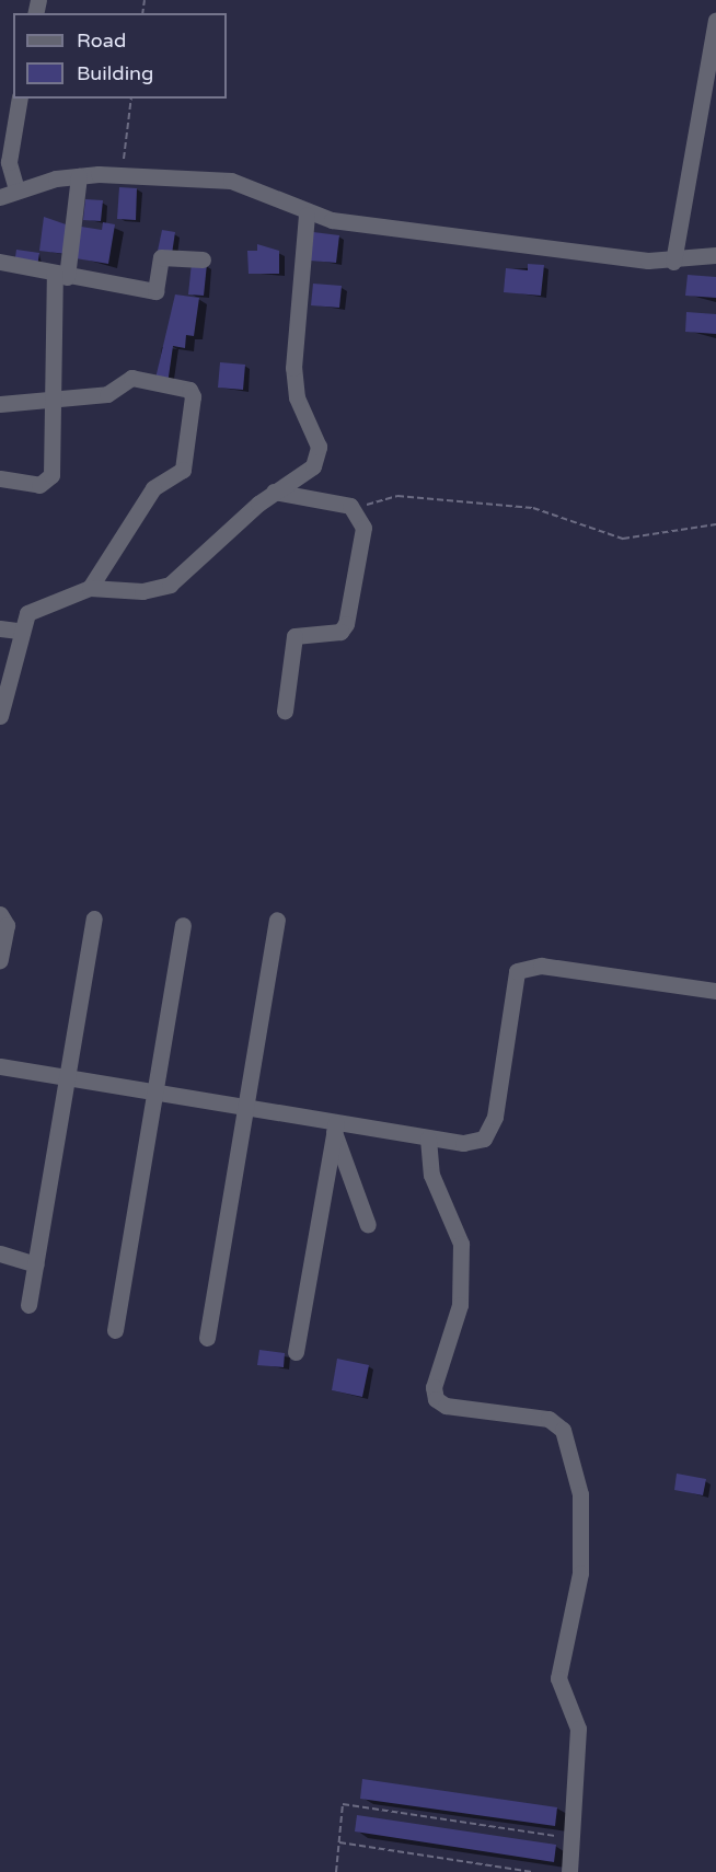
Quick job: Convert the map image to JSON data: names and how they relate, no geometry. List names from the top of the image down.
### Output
{
  "legend": ["Road", "Building"]
}
